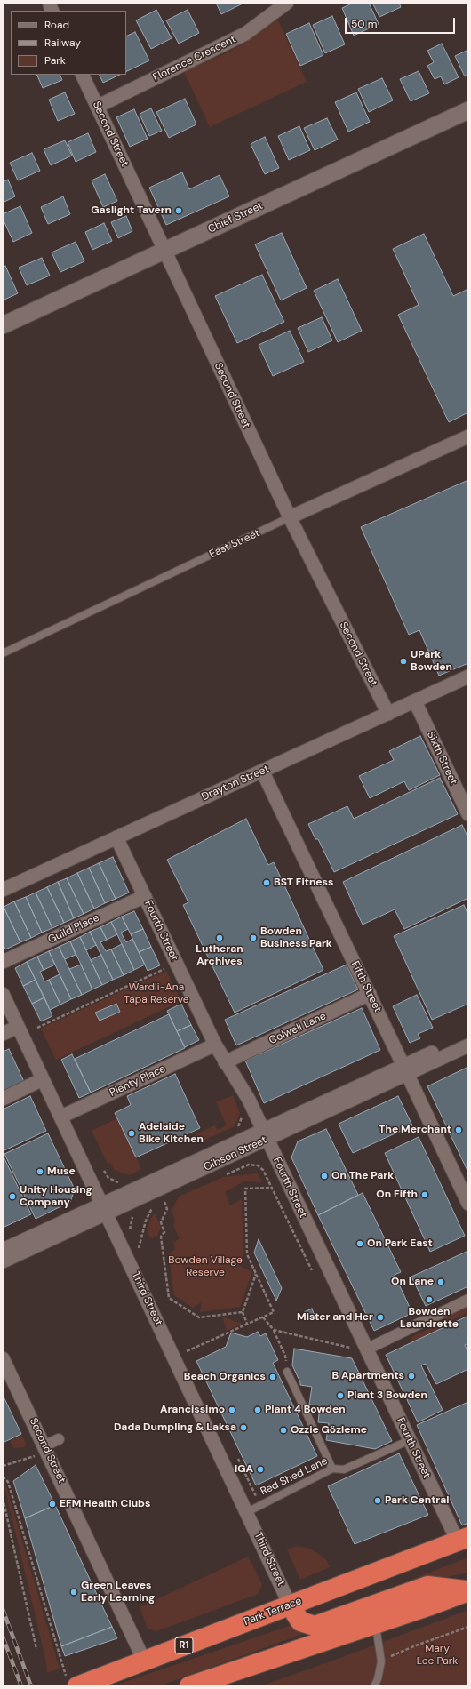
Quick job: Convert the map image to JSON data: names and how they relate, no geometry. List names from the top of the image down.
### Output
{
  "streets": {
    "highway": ["Park Terrace", "R1"],
    "street": [
      "Florence Crescent",
      "Second Street",
      "Chief Street",
      "East Street",
      "Sixth Street",
      "Drayton Street",
      "Guild Place",
      "Fourth Street",
      "Fifth Street",
      "Colwell Lane",
      "Plenty Place",
      "Gibson Street",
      "Third Street"
    ],
    "lane": ["Red Shed Lane"]
  },
  "crossings": [
    ["Florence Crescent", "Second Street"],
    ["Second Street", "Chief Street"],
    ["Second Street", "East Street"],
    ["Second Street", "Drayton Street"],
    ["Second Street", "Park Terrace"],
    ["Sixth Street", "Drayton Street"],
    ["Drayton Street", "Fourth Street"],
    ["Drayton Street", "Fifth Street"],
    ["Guild Place", "Fourth Street"],
    ["Fourth Street", "Colwell Lane"],
    ["Fourth Street", "Plenty Place"],
    ["Fourth Street", "Gibson Street"],
    ["Fourth Street", "Red Shed Lane"],
    ["Fourth Street", "Park Terrace"],
    ["Fifth Street", "Colwell Lane"],
    ["Fifth Street", "Gibson Street"],
    ["Plenty Place", "Third Street"],
    ["Gibson Street", "Third Street"],
    ["Third Street", "Red Shed Lane"],
    ["Third Street", "Park Terrace"]
  ],
  "parks": ["Wardli-Ana Tapa Reserve", "Bowden Village Reserve", "Mary Lee Park"],
  "places": [
    "Gaslight Tavern",
    "UPark Bowden",
    "BST Fitness",
    "Lutheran Archives",
    "Bowden Business Park",
    "The Merchant",
    "Adelaide Bike Kitchen",
    "Muse",
    "On The Park",
    "On Fifth",
    "Unity Housing Company",
    "On Park East",
    "On Lane",
    "Bowden Laundrette",
    "Mister and Her",
    "B Apartments",
    "Beach Organics",
    "Plant 3 Bowden",
    "Arancissimo",
    "Plant 4 Bowden",
    "Dada Dumpling & Laksa",
    "Ozzie Gözleme",
    "IGA",
    "Park Central",
    "EFM Health Clubs",
    "Green Leaves Early Learning"
  ],
  "legend": ["Road", "Railway", "Park"],
  "scale_bar": "50 m"
}
